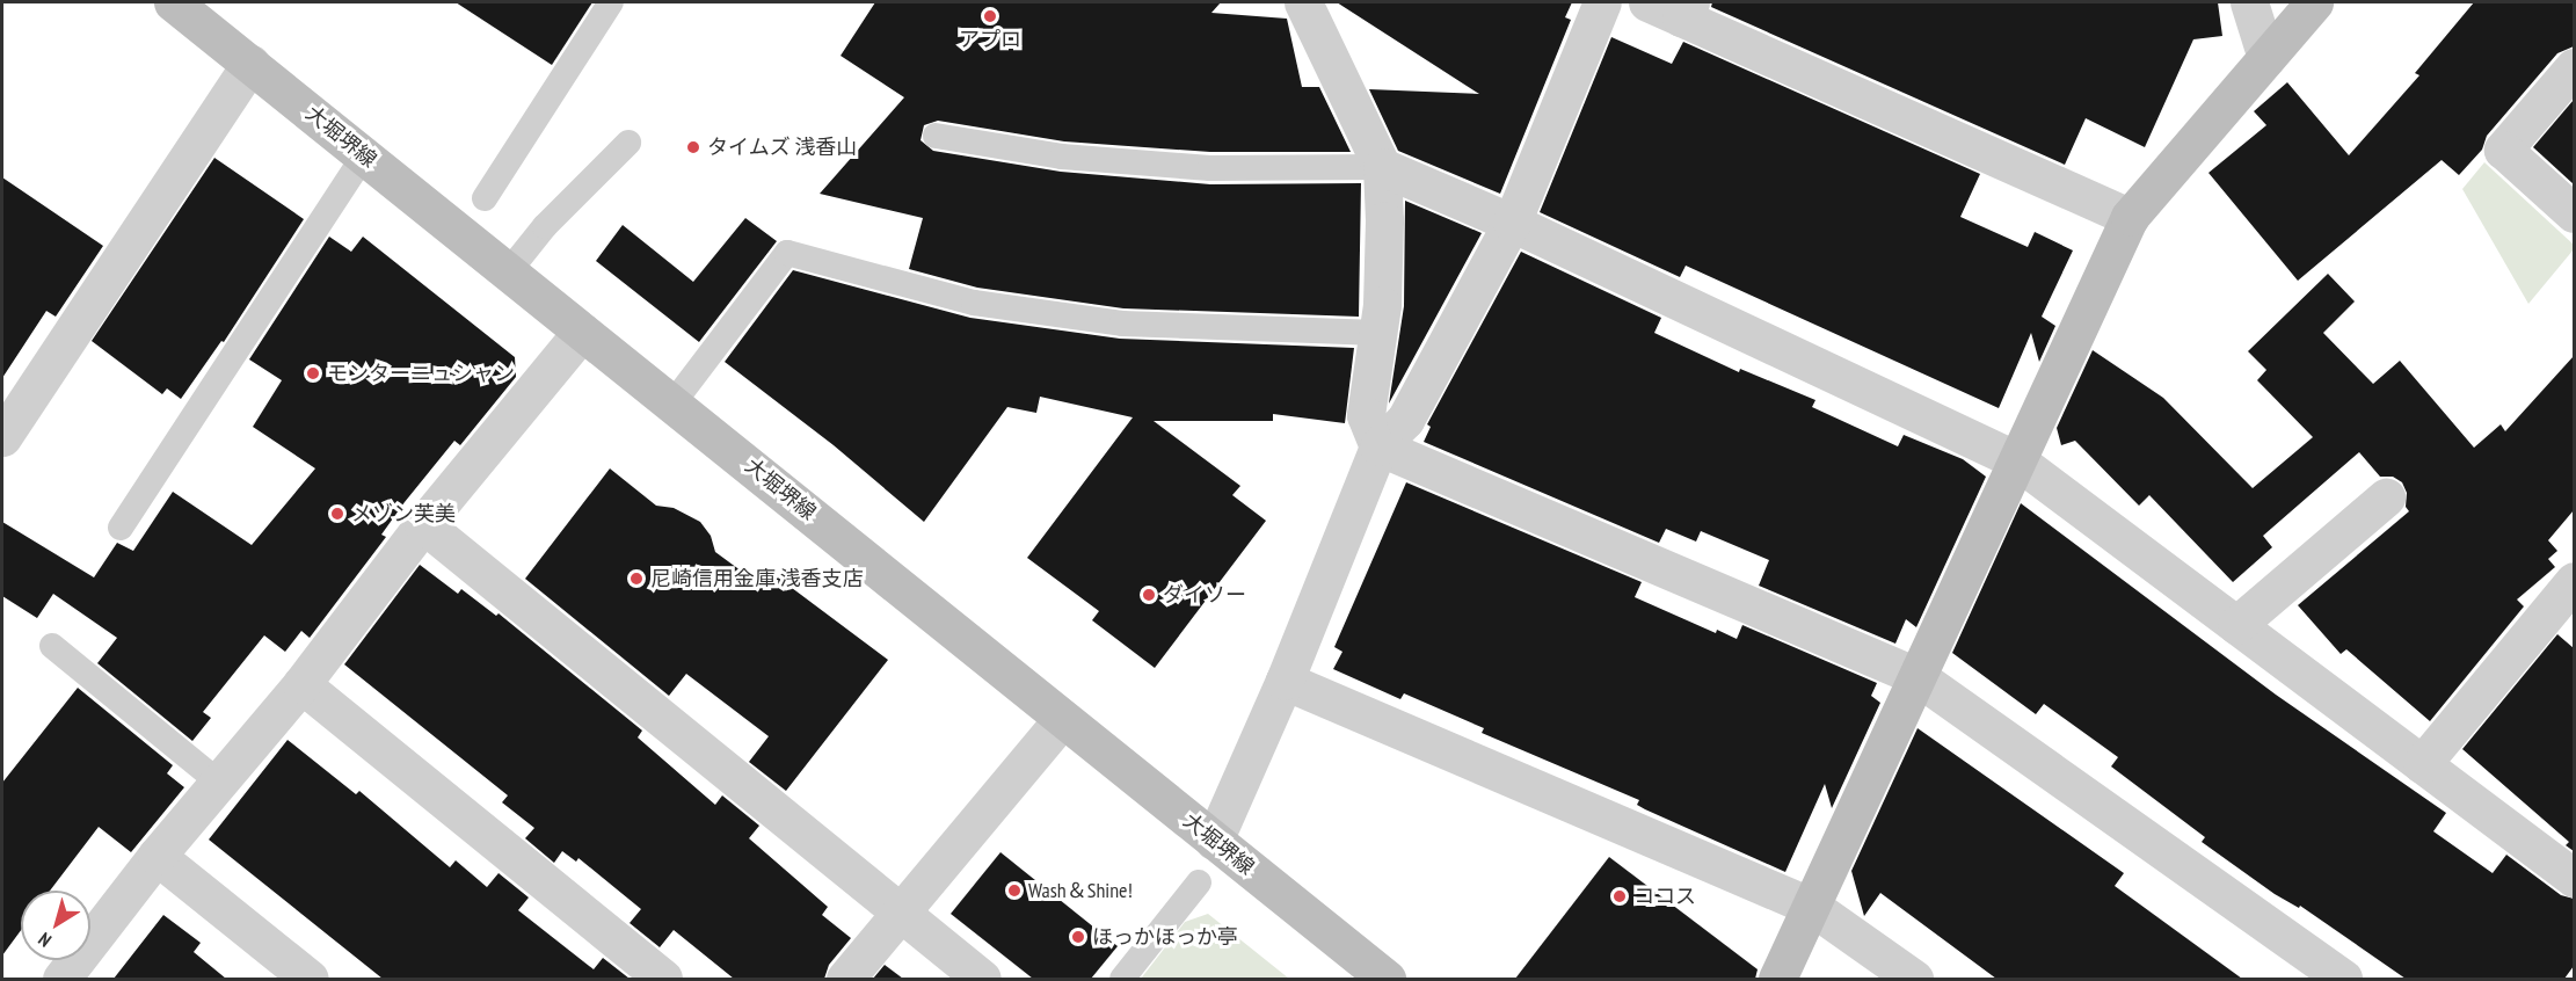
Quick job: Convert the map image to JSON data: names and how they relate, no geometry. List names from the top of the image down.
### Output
{
  "streets": {
    "main road": ["大堀堺線"]
  },
  "places": [
    "アプロ",
    "タイムズ 浅香山",
    "モンターニュシャン",
    "メゾン芙美",
    "尼崎信用金庫 浅香支店",
    "ダイソー",
    "Wash＆Shine!",
    "ココス",
    "ほっかほっか亭"
  ],
  "north": "bottom left"
}
